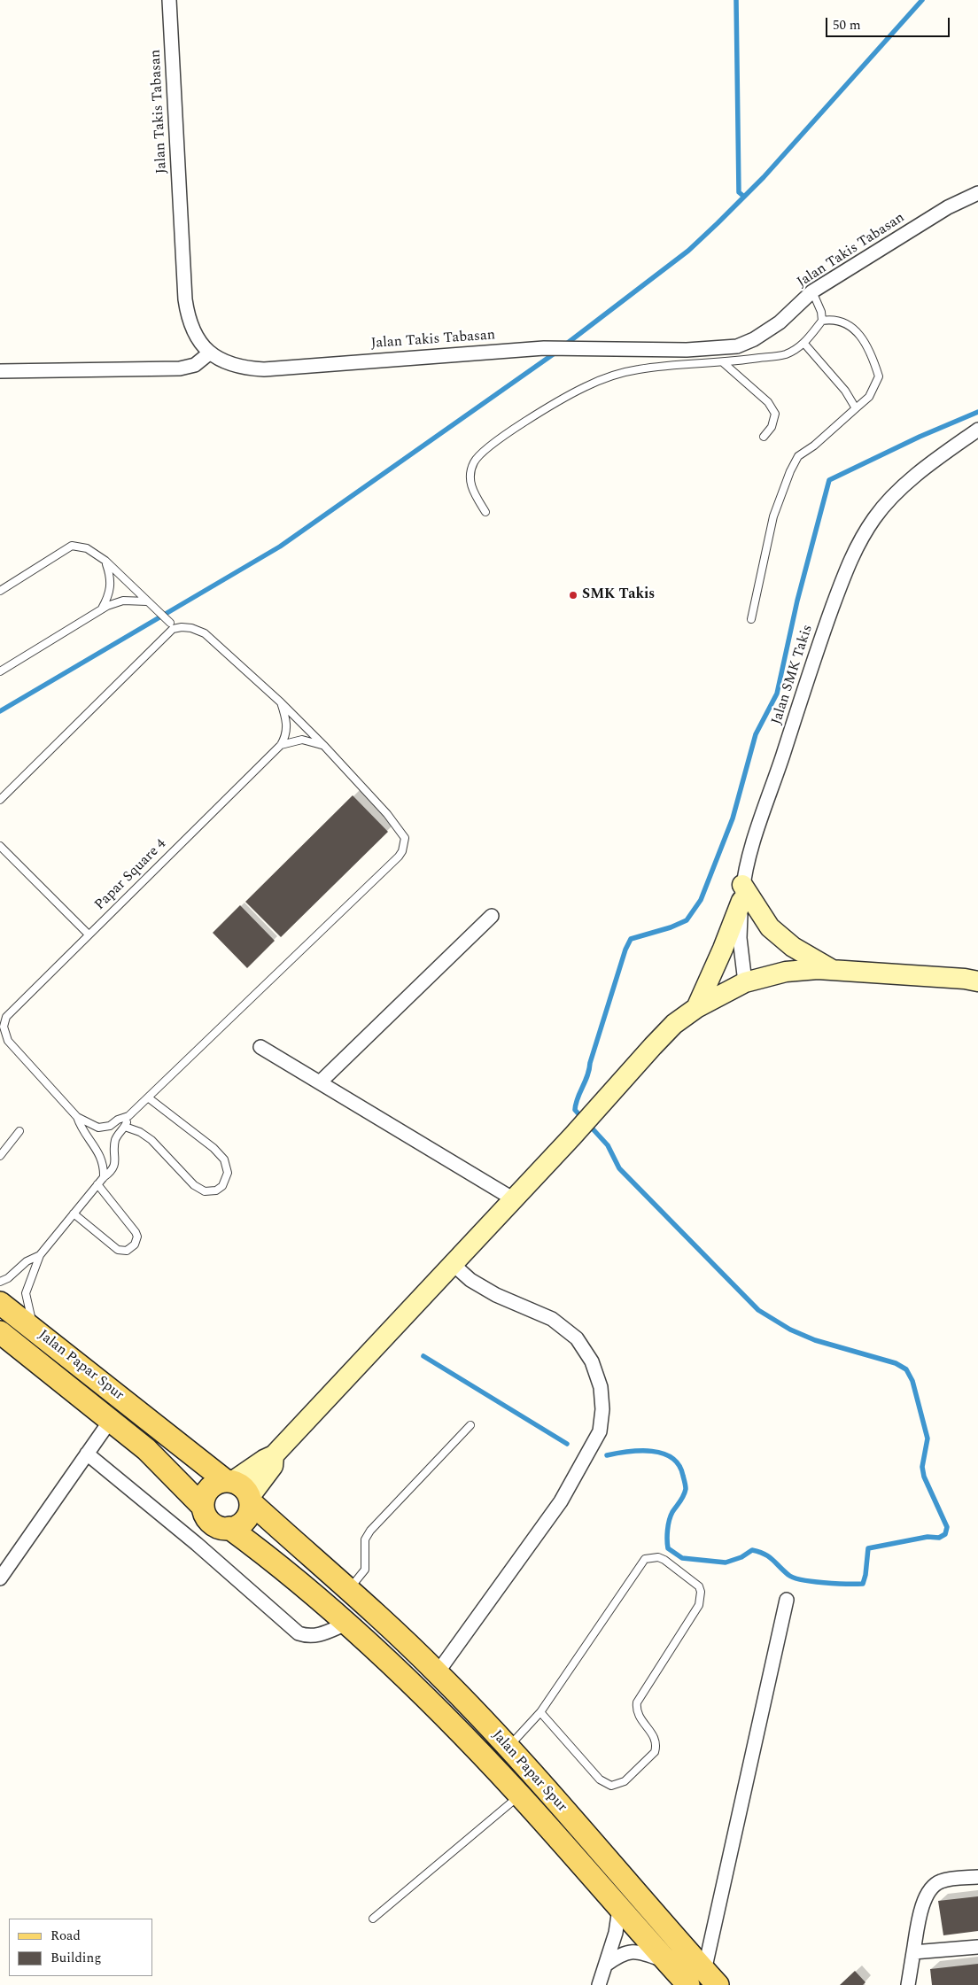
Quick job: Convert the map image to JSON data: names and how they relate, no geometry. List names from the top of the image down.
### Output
{
  "streets": {
    "main road": ["Jalan Papar Spur"],
    "street": ["Jalan Takis Tabasan", "Jalan SMK Takis"],
    "lane": ["Papar Square 4"]
  },
  "places": ["SMK Takis"],
  "legend": ["Road", "Building"],
  "scale_bar": "50 m"
}
